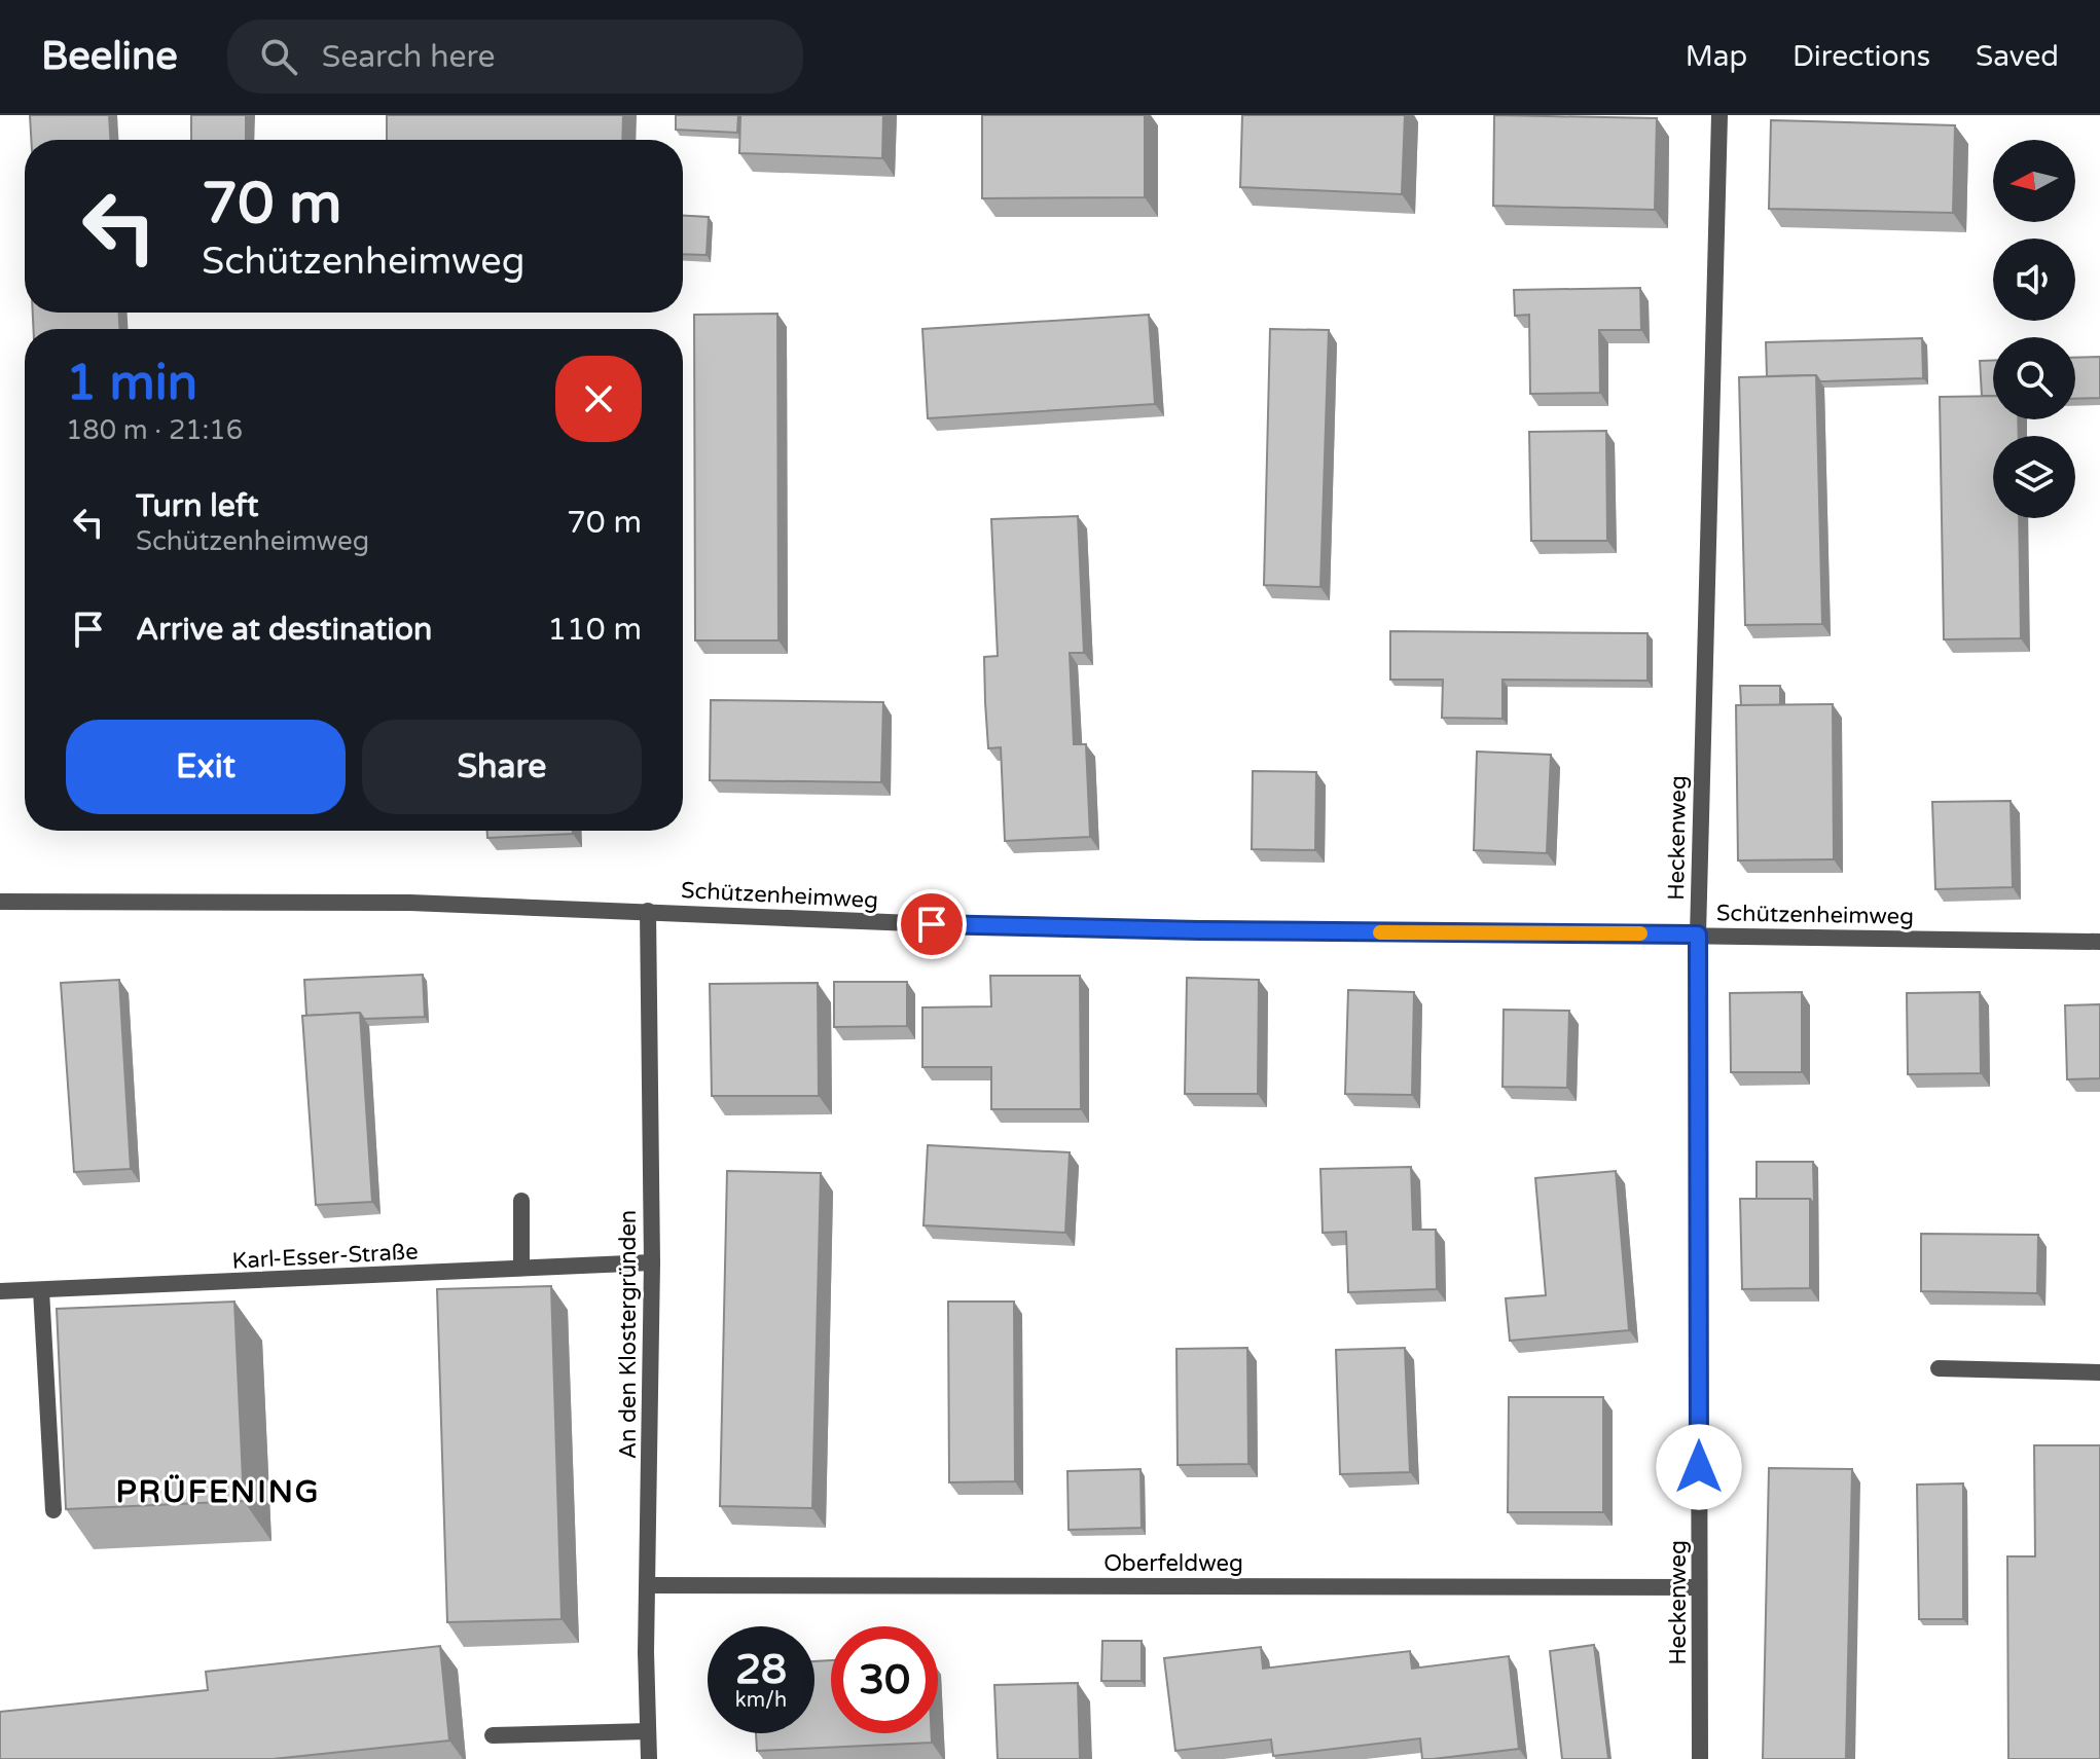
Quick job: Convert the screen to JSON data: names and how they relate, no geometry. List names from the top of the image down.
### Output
{
  "streets": {
    "street": [
      "Heckenweg",
      "Schützenheimweg",
      "Karl-Esser-Straße",
      "An den Klostergründen",
      "Oberfeldweg"
    ]
  },
  "crossings": [
    ["Heckenweg", "Schützenheimweg"],
    ["Heckenweg", "Oberfeldweg"],
    ["Schützenheimweg", "An den Klostergründen"],
    ["Karl-Esser-Straße", "An den Klostergründen"],
    ["An den Klostergründen", "Oberfeldweg"]
  ],
  "districts": ["PRÜFENING"],
  "north": "left",
  "page": {
    "header": "Beeline",
    "search": "Search here",
    "nav": ["Map", "Directions", "Saved"],
    "turn": ["70 m", "Schützenheimweg"],
    "heading": ["1 min", "180 m · 21:16"],
    "list": [
      {
        "name": "Turn left",
        "note": "Schützenheimweg",
        "value": "70 m"
      },
      {
        "name": "Arrive at destination",
        "value": "110 m"
      }
    ],
    "buttons": ["Exit", "Share"],
    "speed": "28 km/h",
    "limit": "30"
  }
}
